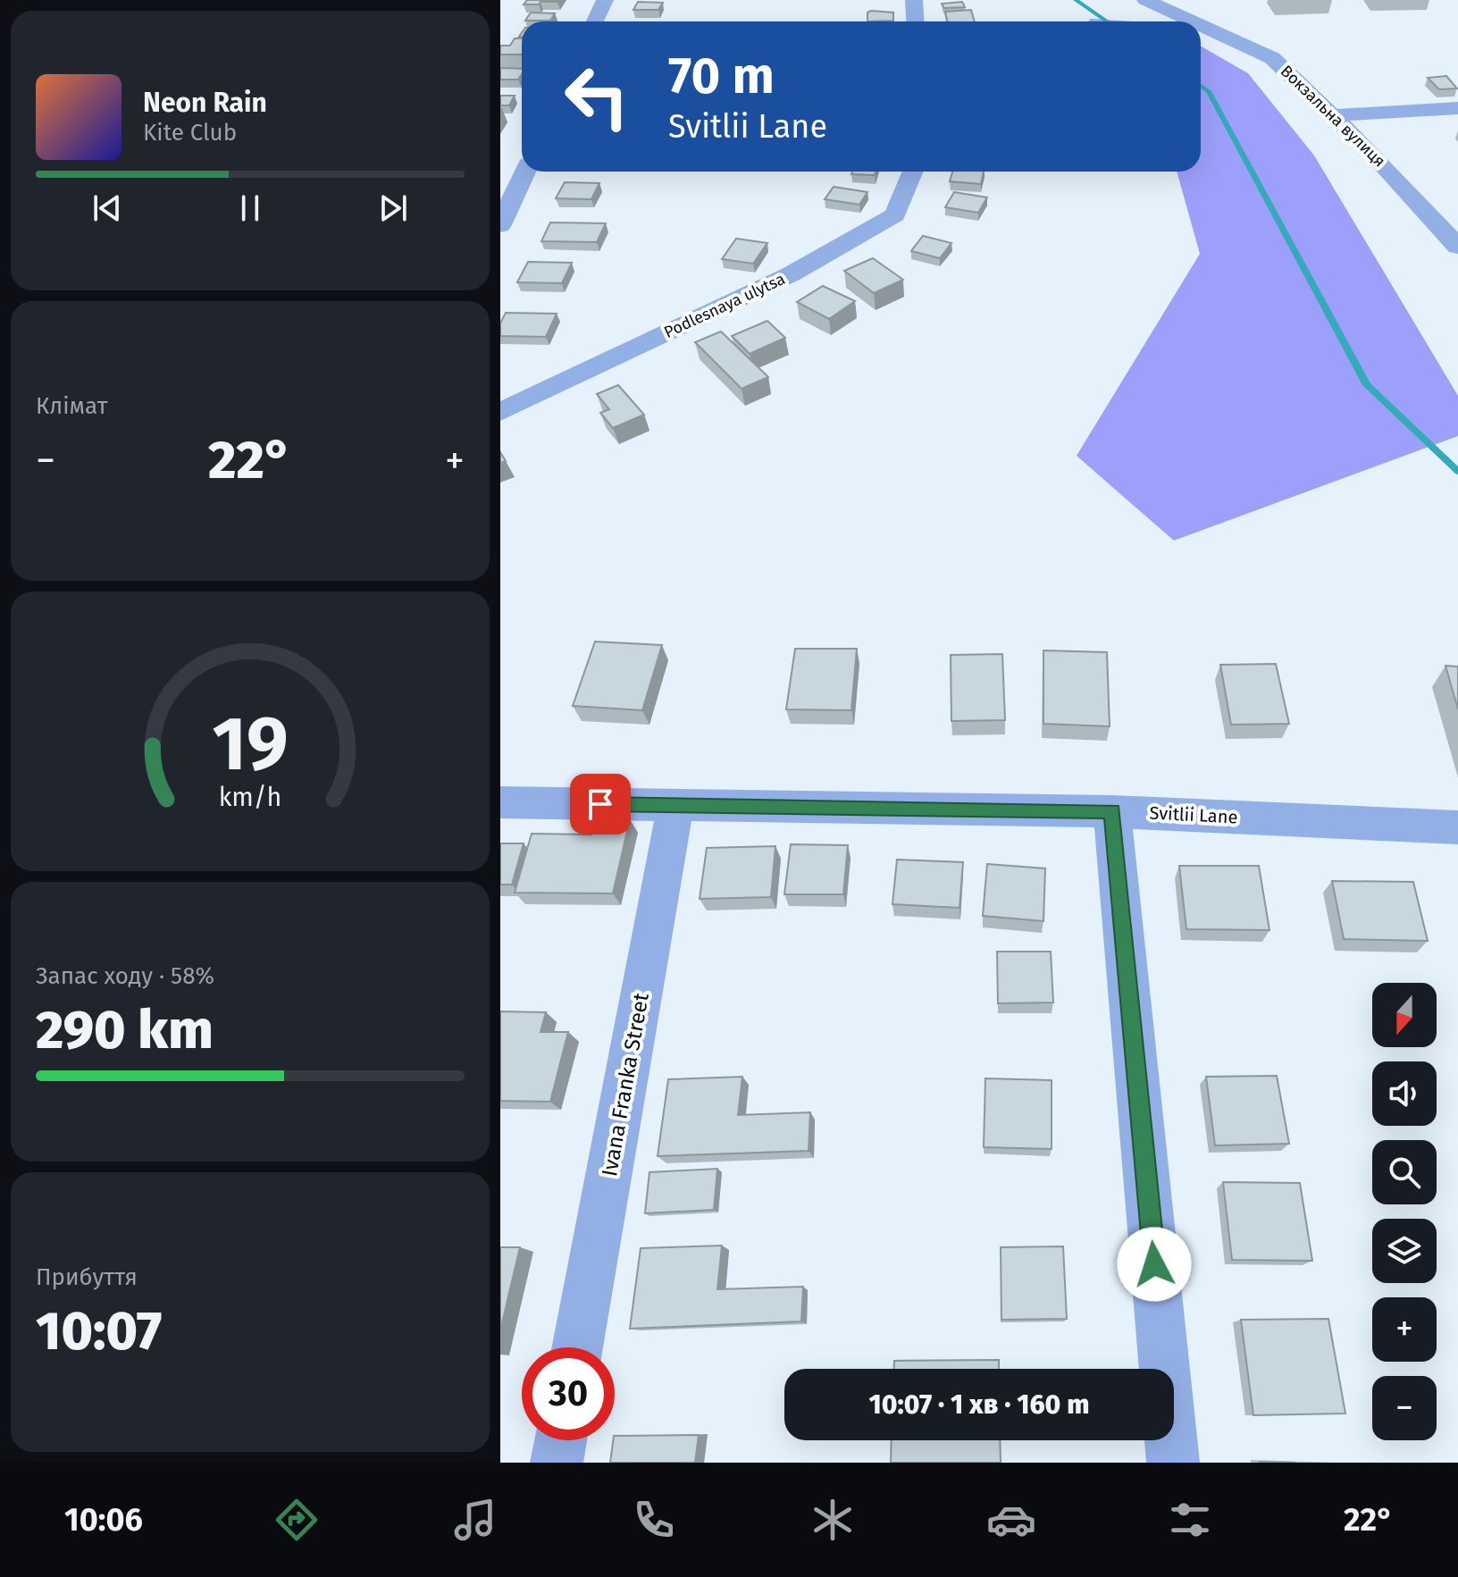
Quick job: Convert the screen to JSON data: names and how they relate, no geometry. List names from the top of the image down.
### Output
{
  "streets": {
    "street": [
      "Вокзальна вулиця",
      "Podlesnaya ulytsa",
      "Svitlii Lane",
      "Ivana Franka Street"
    ]
  },
  "crossings": [
    ["Svitlii Lane", "Ivana Franka Street"]
  ],
  "north": "bottom",
  "page": {
    "turn": ["70 m", "Svitlii Lane"],
    "song": ["Neon Rain", "Kite Club"],
    "tile": [
      "Клімат",
      ["Запас ходу · 58%", "290 km"],
      ["Прибуття", "10:07"]
    ],
    "heat": ["−", "22°", "+"],
    "map_buttons": ["+", "−"],
    "limit": "30",
    "trip": "10:07 · 1 хв · 160 m",
    "tabs": ["10:06", "22°"],
    "gauge": ["19", "km/h"]
  }
}
